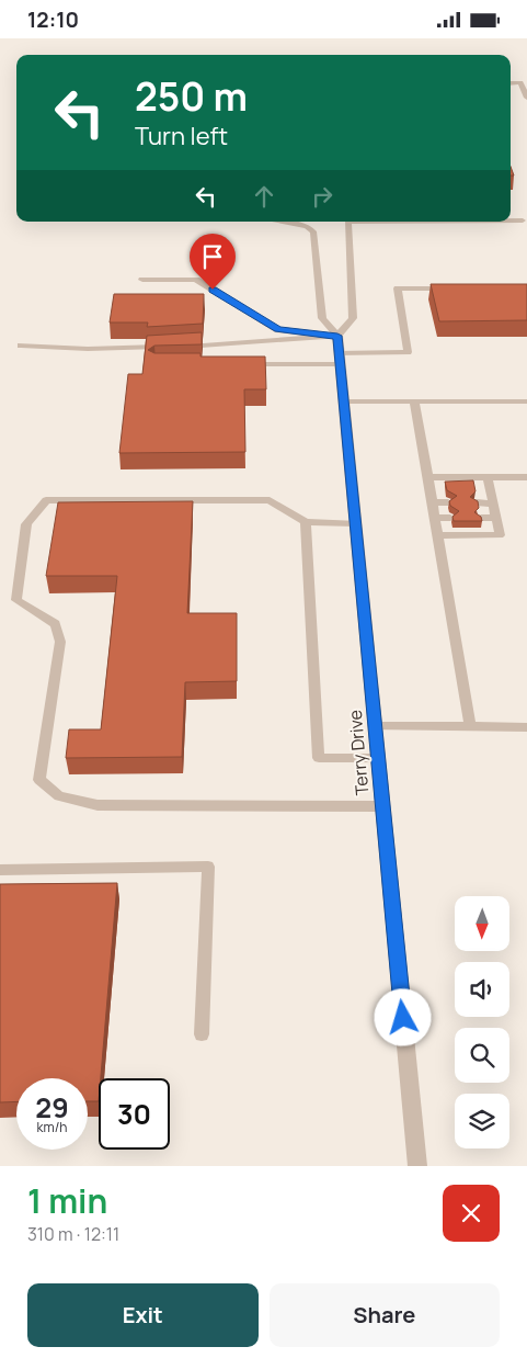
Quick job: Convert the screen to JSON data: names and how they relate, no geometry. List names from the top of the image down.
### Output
{
  "streets": {
    "street": ["Terry Drive"]
  },
  "north": "bottom",
  "page": {
    "status": "12:10",
    "turn": ["250 m", "Turn left"],
    "speed": "29 km/h",
    "limit": "30",
    "heading": ["1 min", "310 m · 12:11"],
    "buttons": ["Exit", "Share"]
  }
}
